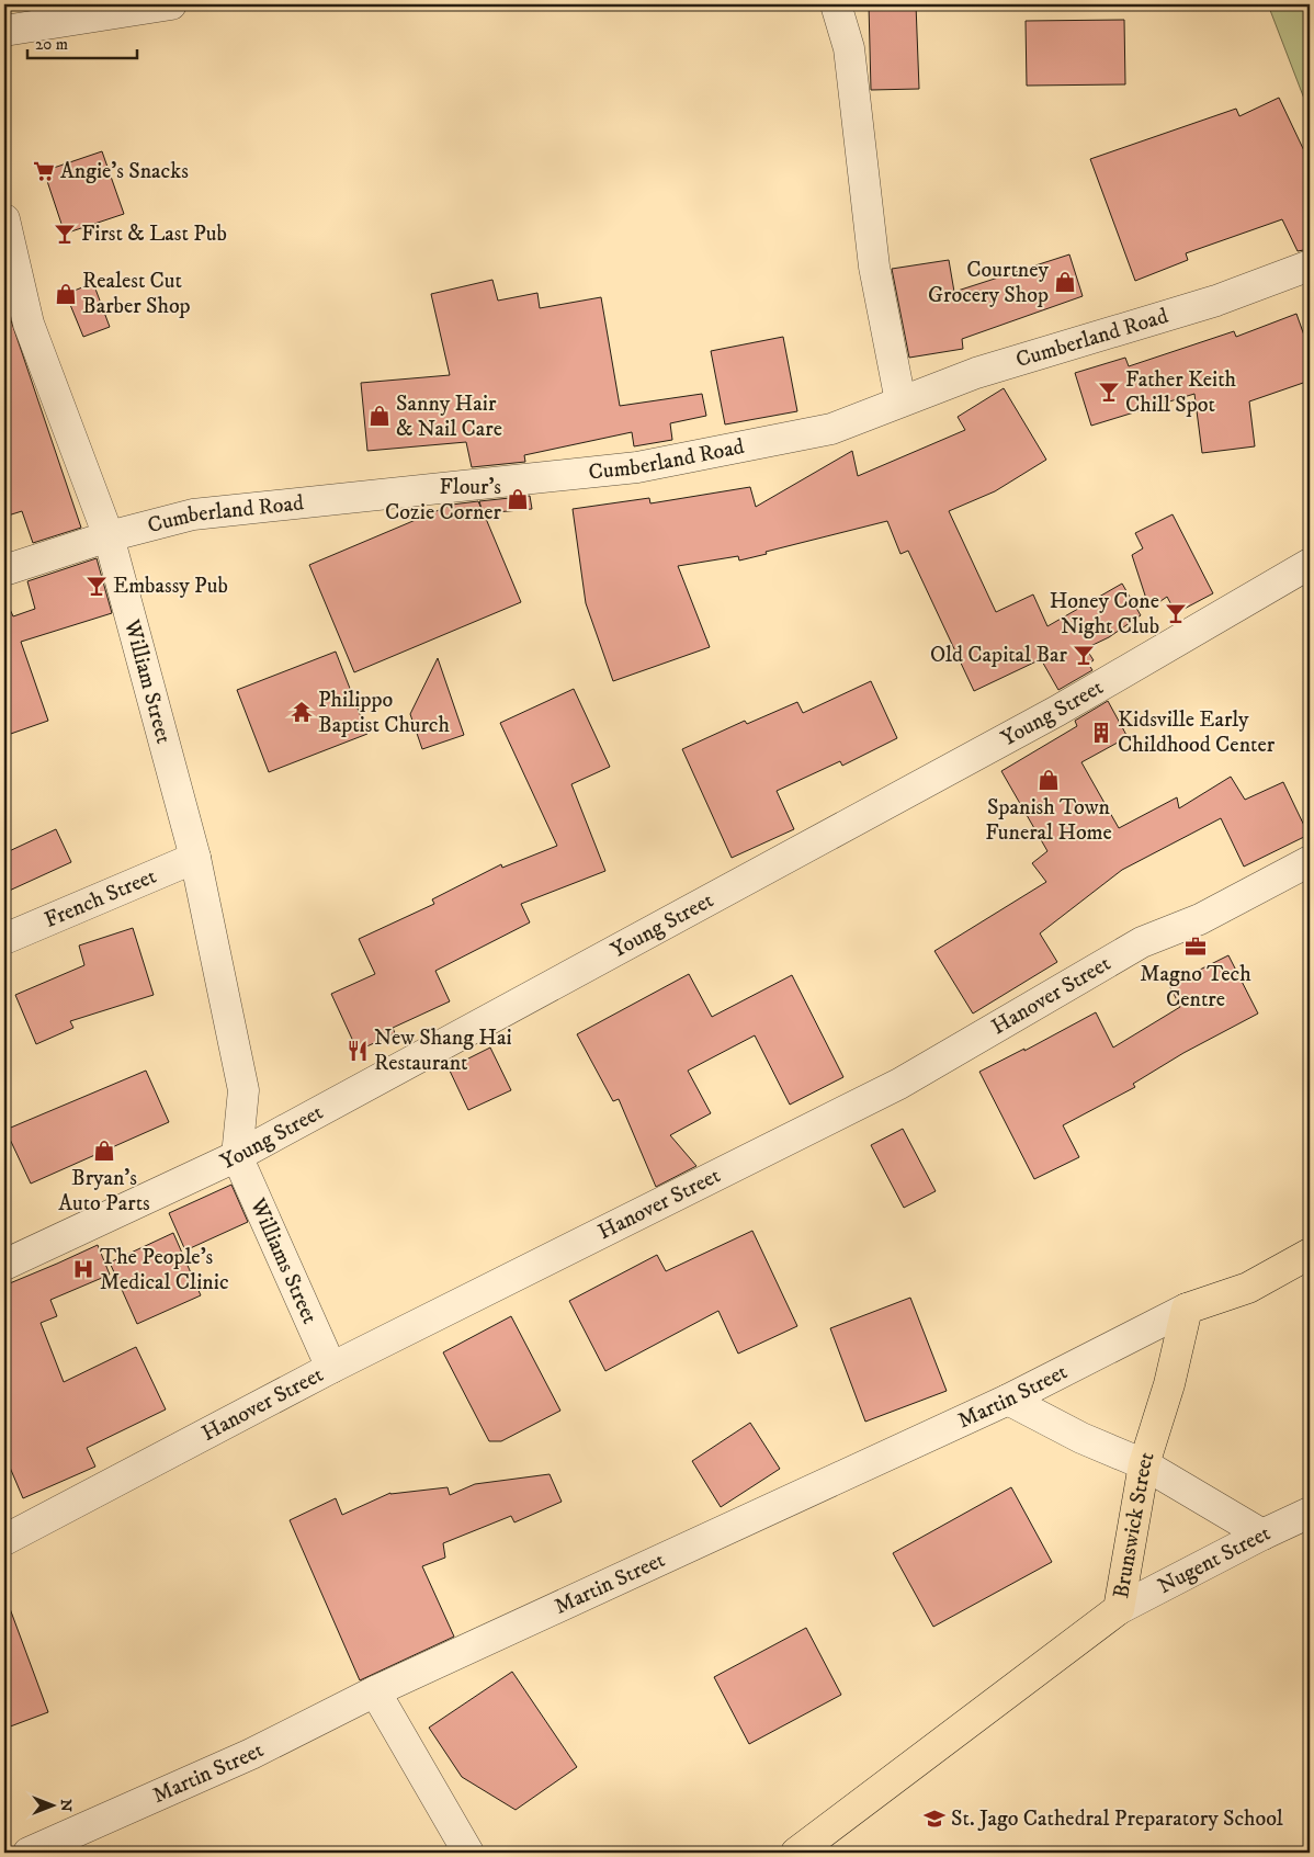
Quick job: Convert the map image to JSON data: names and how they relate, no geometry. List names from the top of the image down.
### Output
{
  "streets": {
    "main road": ["Brunswick Street"],
    "street": [
      "Cumberland Road",
      "William Street",
      "Young Street",
      "French Street",
      "Hanover Street",
      "Williams Street",
      "Martin Street",
      "Nugent Street"
    ]
  },
  "crossings": [
    ["Cumberland Road", "William Street"],
    ["William Street", "Young Street"],
    ["William Street", "French Street"],
    ["William Street", "Williams Street"],
    ["Young Street", "Williams Street"],
    ["Hanover Street", "Williams Street"],
    ["Martin Street", "Brunswick Street"],
    ["Brunswick Street", "Nugent Street"]
  ],
  "places": {
    "supermarket": ["Angie's Snacks"],
    "bar": [
      "First & Last Pub",
      "Father Keith Chill Spot",
      "Embassy Pub",
      "Honey Cone Night Club",
      "Old Capital Bar"
    ],
    "shop": [
      "Courtney Grocery Shop",
      "Realest Cut Barber Shop",
      "Sanny Hair & Nail Care",
      "Flour's Cozie Corner",
      "Spanish Town Funeral Home",
      "Bryan's Auto Parts"
    ],
    "temple": ["Philippo Baptist Church"],
    "building": ["Kidsville Early Childhood Center"],
    "office": ["Magno Tech Centre"],
    "restaurant": ["New Shang Hai Restaurant"],
    "hospital": ["The People's Medical Clinic"],
    "school or university": ["St. Jago Cathedral Preparatory School"]
  },
  "scale_bar": "20 m",
  "north": "right"
}
